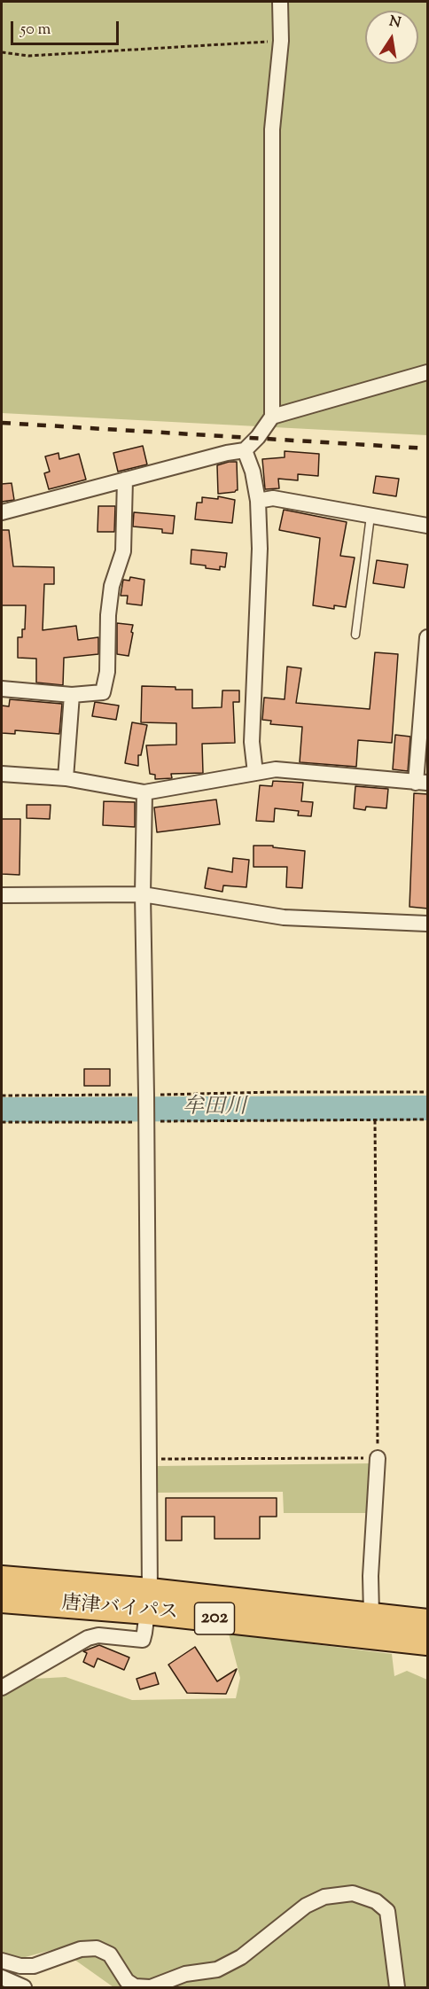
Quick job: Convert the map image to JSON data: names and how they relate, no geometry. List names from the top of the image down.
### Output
{
  "streets": {
    "highway": ["唐津バイパス", "202"]
  },
  "water": ["牟田川"],
  "scale_bar": "50 m",
  "north": "top"
}
